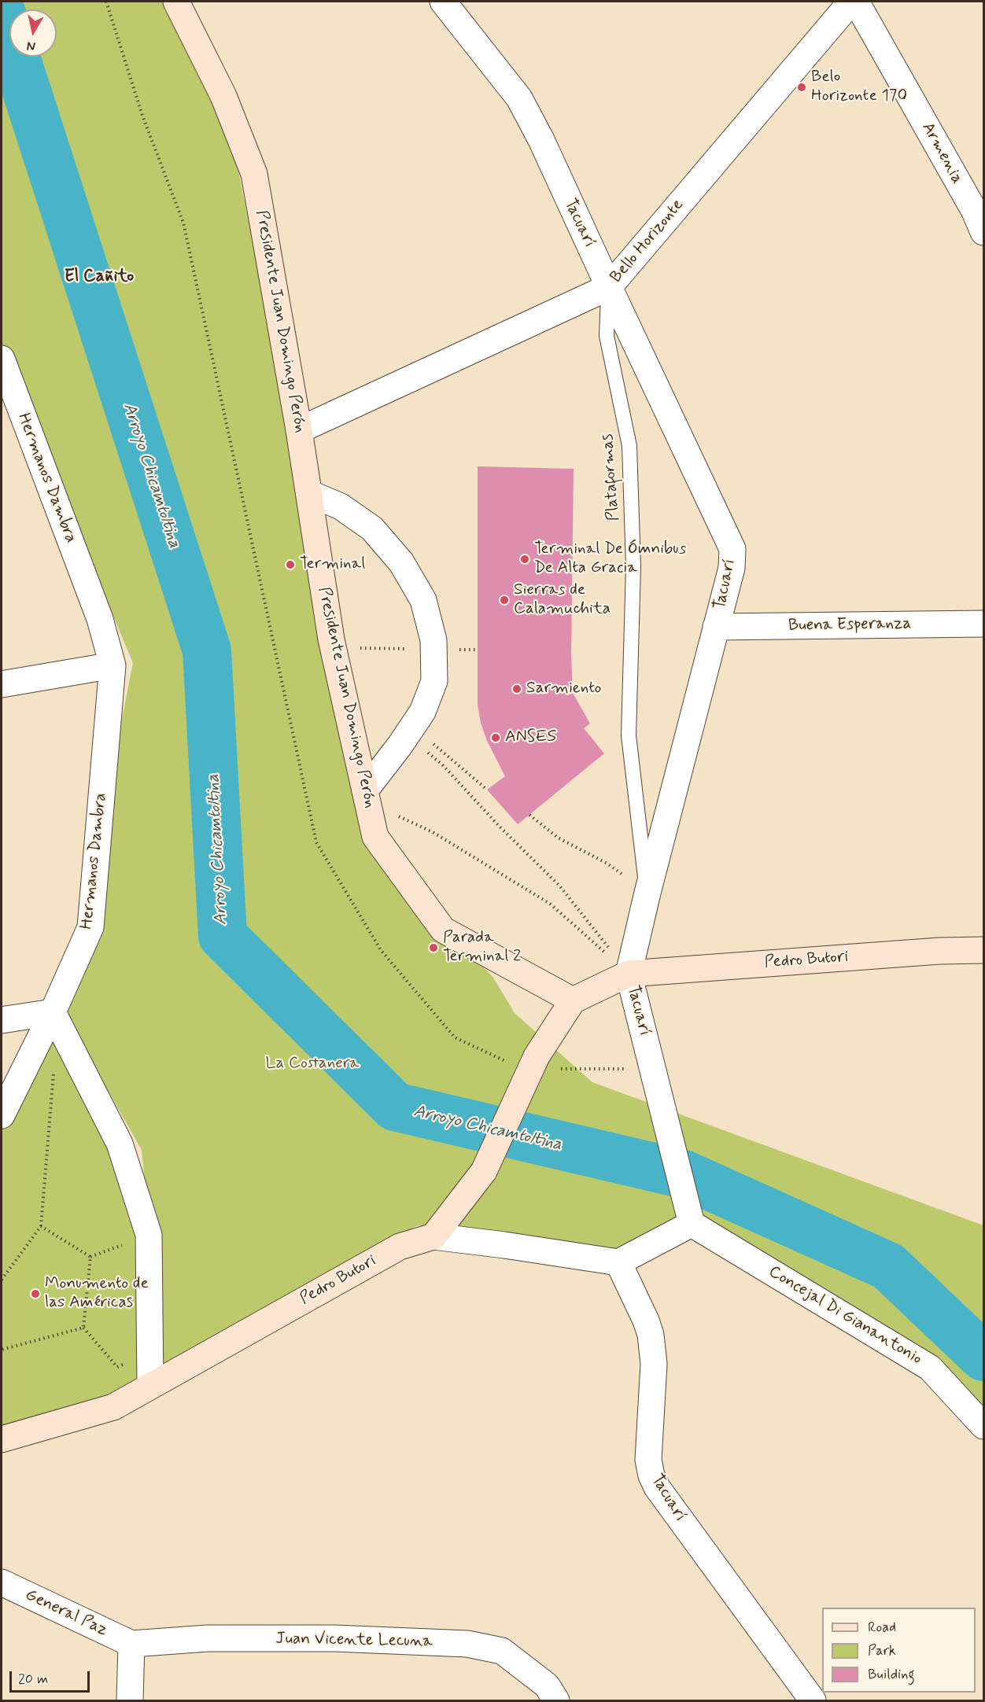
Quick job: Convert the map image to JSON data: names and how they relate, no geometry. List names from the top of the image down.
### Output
{
  "streets": {
    "street": [
      "Armenia",
      "Tacuarí",
      "Bello Horizonte",
      "Presidente Juan Domingo Perón",
      "Hermanos Dambra",
      "Buena Esperanza",
      "Pedro Butori",
      "Concejal Di Gianantonio",
      "General Paz",
      "Juan Vicente Lecuna"
    ],
    "lane": ["Plataformas"]
  },
  "crossings": [
    ["Tacuarí", "Bello Horizonte"],
    ["Tacuarí", "Plataformas"],
    ["Tacuarí", "Buena Esperanza"],
    ["Tacuarí", "Pedro Butori"],
    ["Tacuarí", "Concejal Di Gianantonio"],
    ["Bello Horizonte", "Presidente Juan Domingo Perón"],
    ["Bello Horizonte", "Plataformas"],
    ["General Paz", "Juan Vicente Lecuna"]
  ],
  "districts": ["El Cañito"],
  "water": ["Arroyo Chicamtoltina"],
  "parks": ["La Costanera"],
  "places": [
    "Belo Horizonte 170",
    "Terminal De Ómnibus De Alta Gracia",
    "Terminal",
    "Sierras de Calamuchita",
    "Sarmiento",
    "ANSES",
    "Parada Terminal 2",
    "Monumento de las Américas"
  ],
  "legend": ["Road", "Park", "Building"],
  "scale_bar": "20 m",
  "north": "bottom"
}
